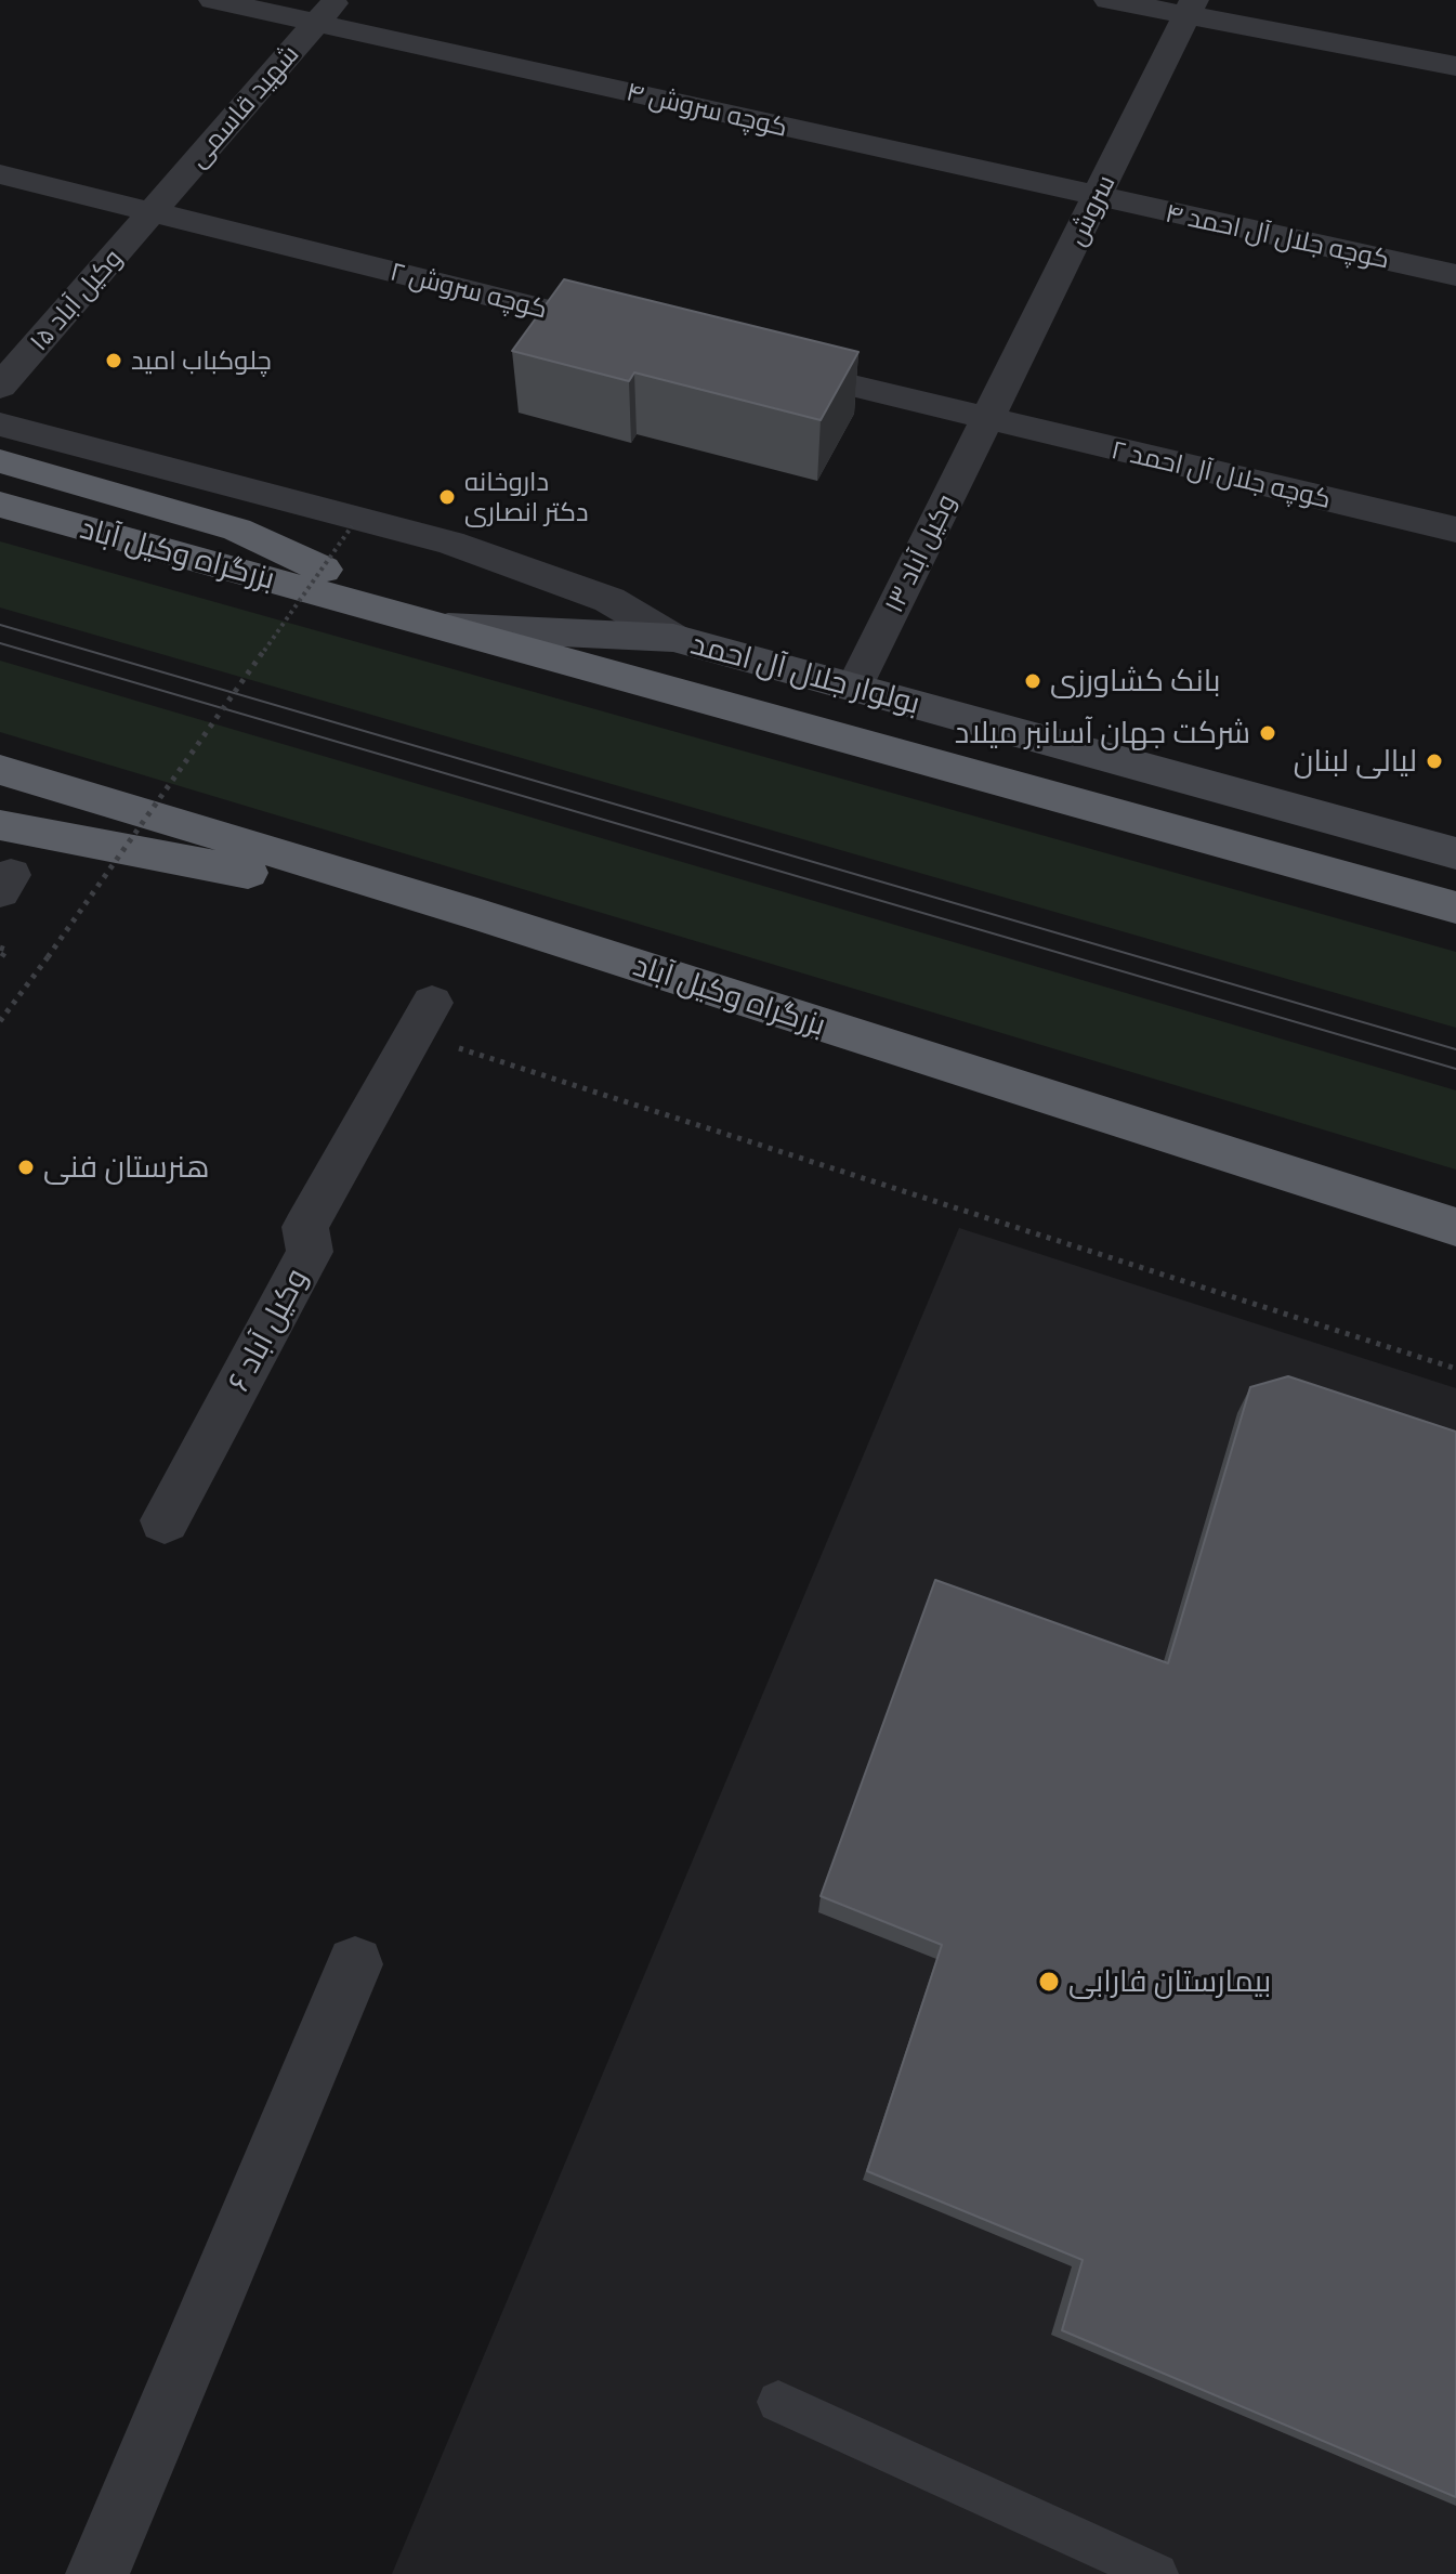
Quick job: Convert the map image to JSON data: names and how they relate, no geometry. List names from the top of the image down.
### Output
{
  "streets": {
    "highway": ["بزرگراه وکیل آباد"],
    "main road": ["بولوار جلال آل احمد"],
    "street": [
      "شهید قاسمی",
      "کوچه سروش ۴",
      "سروش",
      "کوچه جلال آل احمد ۴",
      "کوچه سروش ۲",
      "۱۵ وکیل آباد",
      "کوچه جلال آل احمد ۲",
      "۱۳ وکیل آباد",
      "۶ وکیل آباد"
    ]
  },
  "crossings": [
    ["شهید قاسمی", "کوچه سروش ۴"],
    ["شهید قاسمی", "کوچه سروش ۲"],
    ["شهید قاسمی", "۱۵ وکیل آباد"],
    ["کوچه سروش ۴", "سروش"],
    ["کوچه سروش ۴", "کوچه جلال آل احمد ۴"],
    ["سروش", "کوچه جلال آل احمد ۴"],
    ["سروش", "کوچه جلال آل احمد ۲"],
    ["سروش", "۱۳ وکیل آباد"],
    ["کوچه سروش ۲", "۱۵ وکیل آباد"],
    ["کوچه جلال آل احمد ۲", "۱۳ وکیل آباد"],
    ["بزرگراه وکیل آباد", "بولوار جلال آل احمد"],
    ["۱۳ وکیل آباد", "بولوار جلال آل احمد"]
  ],
  "places": [
    "چلوکباب امید",
    "داروخانه دکتر انصاری",
    "بانک کشاورزی",
    "شرکت جهان آسانبر میلاد",
    "لیالی لبنان",
    "هنرستان فنی",
    "بیمارستان فارابی"
  ]
}
